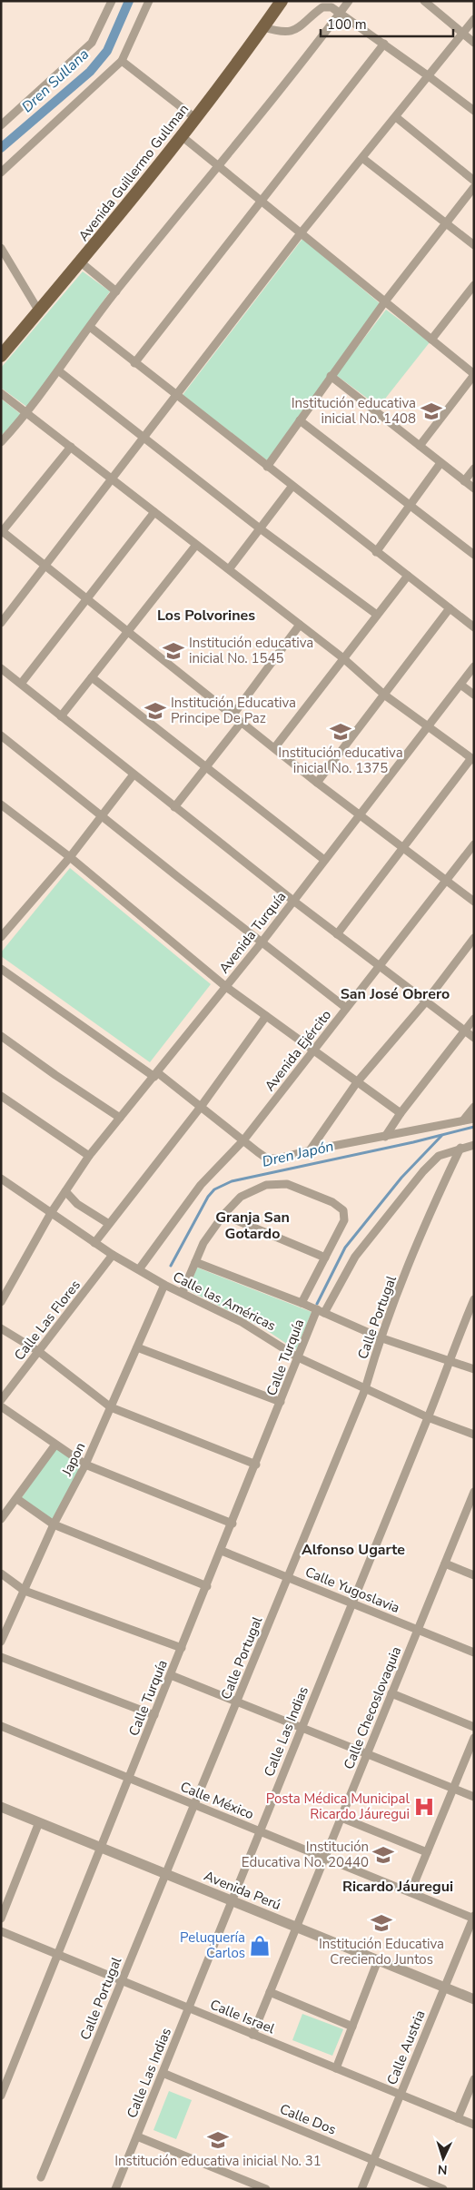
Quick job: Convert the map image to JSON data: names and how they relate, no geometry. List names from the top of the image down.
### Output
{
  "streets": {
    "main road": ["Avenida Guillermo Gullman"],
    "street": [
      "Avenida Turquía",
      "Avenida Ejército",
      "Calle las Américas",
      "Calle Portugal",
      "Calle Las Flores",
      "Calle Turquía",
      "Japon",
      "Calle Yugoslavia",
      "Calle Checoslovaquia",
      "Calle Las Indias",
      "Calle México",
      "Avenida Perú",
      "Calle Israel",
      "Calle Austria",
      "Calle Dos"
    ]
  },
  "crossings": [
    ["Avenida Turquía", "Calle las Américas"],
    ["Avenida Ejército", "Calle las Américas"],
    ["Calle las Américas", "Calle Portugal"],
    ["Calle las Américas", "Calle Las Flores"],
    ["Calle las Américas", "Calle Turquía"],
    ["Calle las Américas", "Japon"],
    ["Calle las Américas", "Calle Las Indias"],
    ["Calle Portugal", "Calle Turquía"],
    ["Calle Portugal", "Calle Yugoslavia"],
    ["Calle Portugal", "Calle México"],
    ["Calle Portugal", "Avenida Perú"],
    ["Calle Portugal", "Calle Israel"],
    ["Calle Turquía", "Calle Yugoslavia"],
    ["Calle Turquía", "Calle México"],
    ["Calle Turquía", "Avenida Perú"],
    ["Calle Turquía", "Calle Israel"],
    ["Calle Yugoslavia", "Calle Checoslovaquia"],
    ["Calle Yugoslavia", "Calle Las Indias"],
    ["Calle Checoslovaquia", "Calle México"],
    ["Calle Checoslovaquia", "Avenida Perú"],
    ["Calle Checoslovaquia", "Calle Israel"],
    ["Calle Las Indias", "Calle México"],
    ["Calle Las Indias", "Avenida Perú"],
    ["Calle Las Indias", "Calle Israel"],
    ["Calle Las Indias", "Calle Dos"],
    ["Calle México", "Calle Austria"],
    ["Avenida Perú", "Calle Austria"],
    ["Calle Israel", "Calle Austria"],
    ["Calle Austria", "Calle Dos"]
  ],
  "districts": [
    "Los Polvorines",
    "San José Obrero",
    "Granja San Gotardo",
    "Alfonso Ugarte",
    "Ricardo Jáuregui"
  ],
  "water": ["Dren Sullana", "Dren Japón"],
  "places": {
    "school or university": [
      "Institución educativa inicial No. 1408",
      "Institución educativa inicial No. 1545",
      "Institución Educativa Principe De Paz",
      "Institución educativa inicial No. 1375",
      "Institución Educativa No. 20440",
      "Institución Educativa Creciendo Juntos",
      "Institución educativa inicial No. 31"
    ],
    "hospital": ["Posta Médica Municipal Ricardo Jáuregui"],
    "shop": ["Peluquería Carlos"]
  },
  "scale_bar": "100 m",
  "north": "bottom"
}
